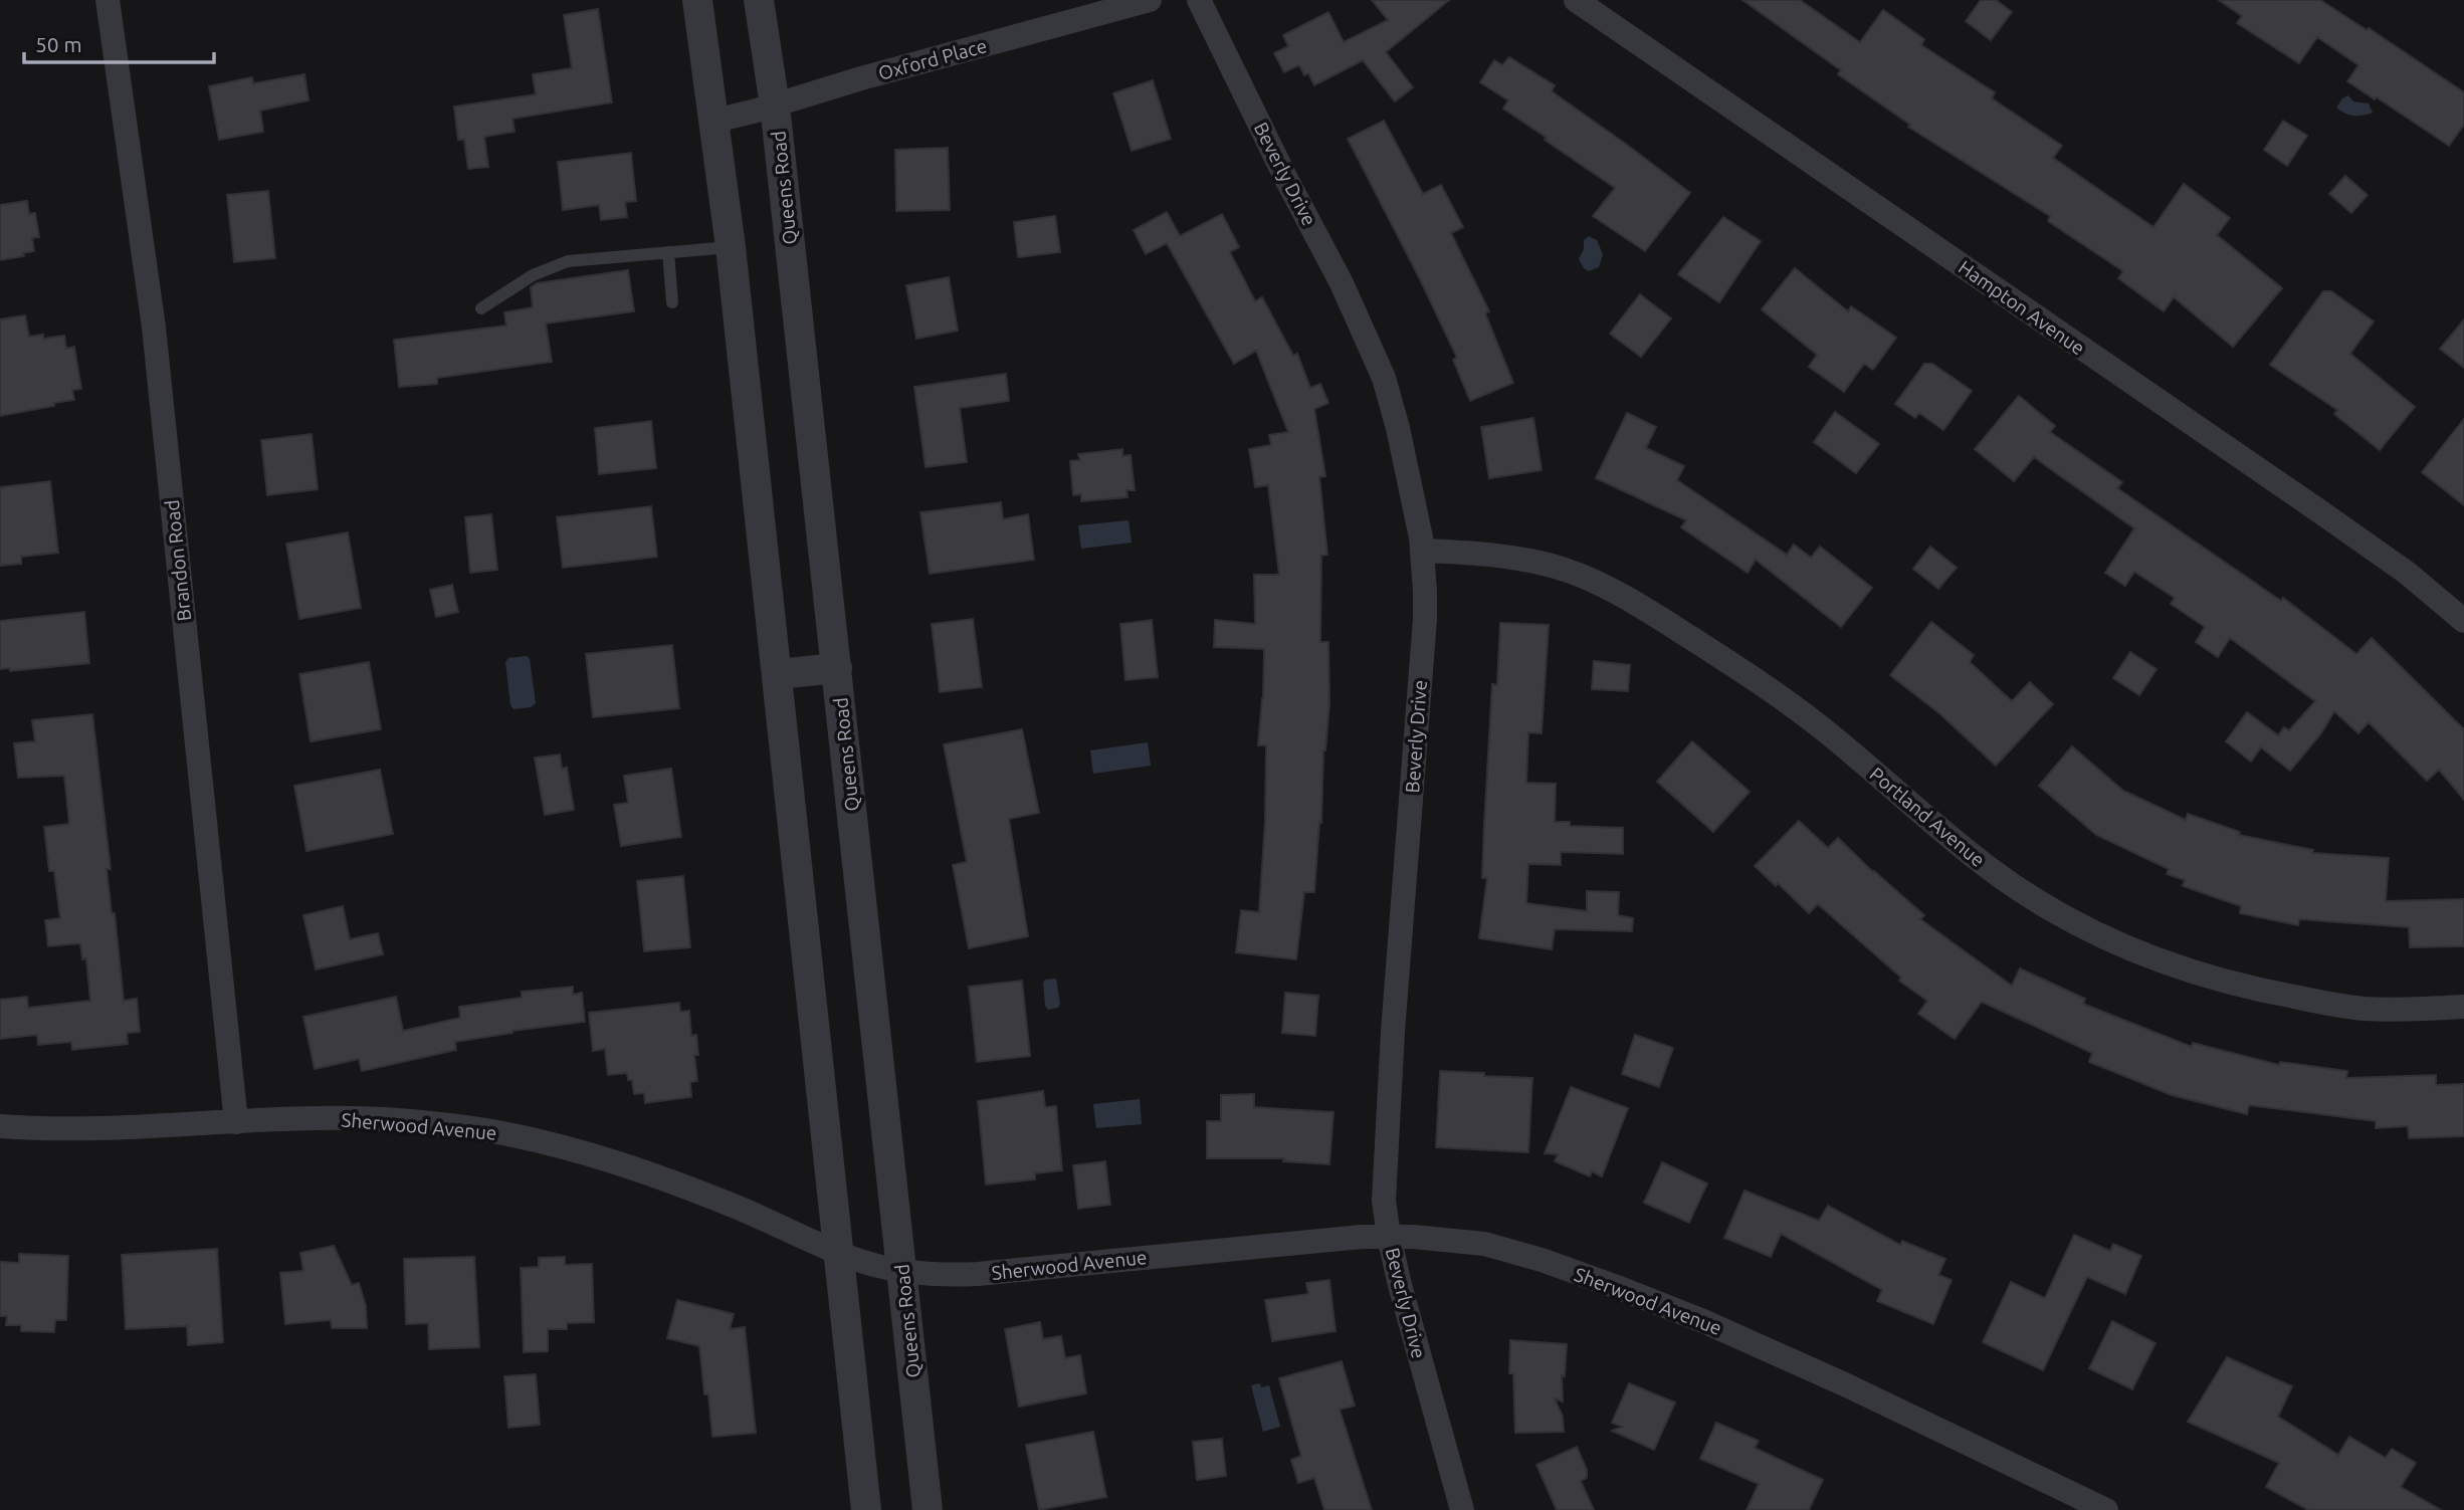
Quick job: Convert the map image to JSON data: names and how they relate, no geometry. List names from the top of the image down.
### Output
{
  "streets": {
    "street": [
      "Oxford Place",
      "Beverly Drive",
      "Queens Road",
      "Hampton Avenue",
      "Brandon Road",
      "Portland Avenue",
      "Sherwood Avenue"
    ]
  },
  "crossings": [
    ["Oxford Place", "Queens Road"],
    ["Beverly Drive", "Portland Avenue"],
    ["Beverly Drive", "Sherwood Avenue"],
    ["Queens Road", "Sherwood Avenue"],
    ["Brandon Road", "Sherwood Avenue"]
  ],
  "scale_bar": "50 m"
}
